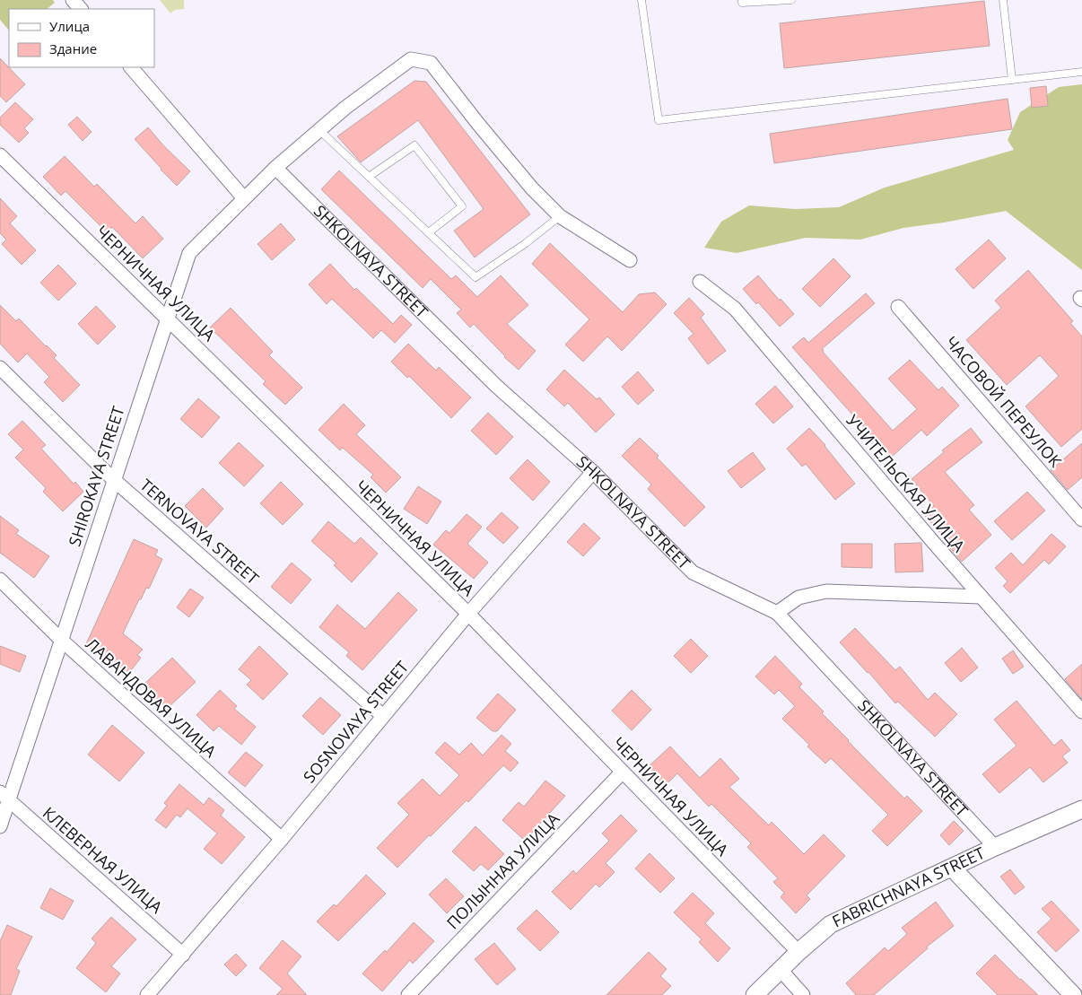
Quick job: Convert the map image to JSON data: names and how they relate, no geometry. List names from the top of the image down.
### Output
{
  "streets": {
    "street": [
      "SHKOLNAYA STREET",
      "ЧЕРНИЧНАЯ УЛИЦА",
      "ЧАСОВОЙ ПЕРЕУЛОК",
      "SHIROKAYA STREET",
      "УЧИТЕЛЬСКАЯ УЛИЦА",
      "TERNOVAYA STREET",
      "ЛАВАНДОВАЯ УЛИЦА",
      "SOSNOVAYA STREET",
      "КЛЕВЕРНАЯ УЛИЦА",
      "ПОЛЫННАЯ УЛИЦА",
      "FABRICHNAYA STREET"
    ]
  },
  "crossings": [
    ["SHKOLNAYA STREET", "SHIROKAYA STREET"],
    ["SHKOLNAYA STREET", "SOSNOVAYA STREET"],
    ["SHKOLNAYA STREET", "FABRICHNAYA STREET"],
    ["ЧЕРНИЧНАЯ УЛИЦА", "SHIROKAYA STREET"],
    ["ЧЕРНИЧНАЯ УЛИЦА", "SOSNOVAYA STREET"],
    ["ЧЕРНИЧНАЯ УЛИЦА", "ПОЛЫННАЯ УЛИЦА"],
    ["ЧЕРНИЧНАЯ УЛИЦА", "FABRICHNAYA STREET"],
    ["SHIROKAYA STREET", "TERNOVAYA STREET"],
    ["SHIROKAYA STREET", "ЛАВАНДОВАЯ УЛИЦА"],
    ["SHIROKAYA STREET", "КЛЕВЕРНАЯ УЛИЦА"],
    ["TERNOVAYA STREET", "SOSNOVAYA STREET"],
    ["ЛАВАНДОВАЯ УЛИЦА", "SOSNOVAYA STREET"],
    ["SOSNOVAYA STREET", "КЛЕВЕРНАЯ УЛИЦА"]
  ],
  "legend": ["Улица", "Здание"]
}
